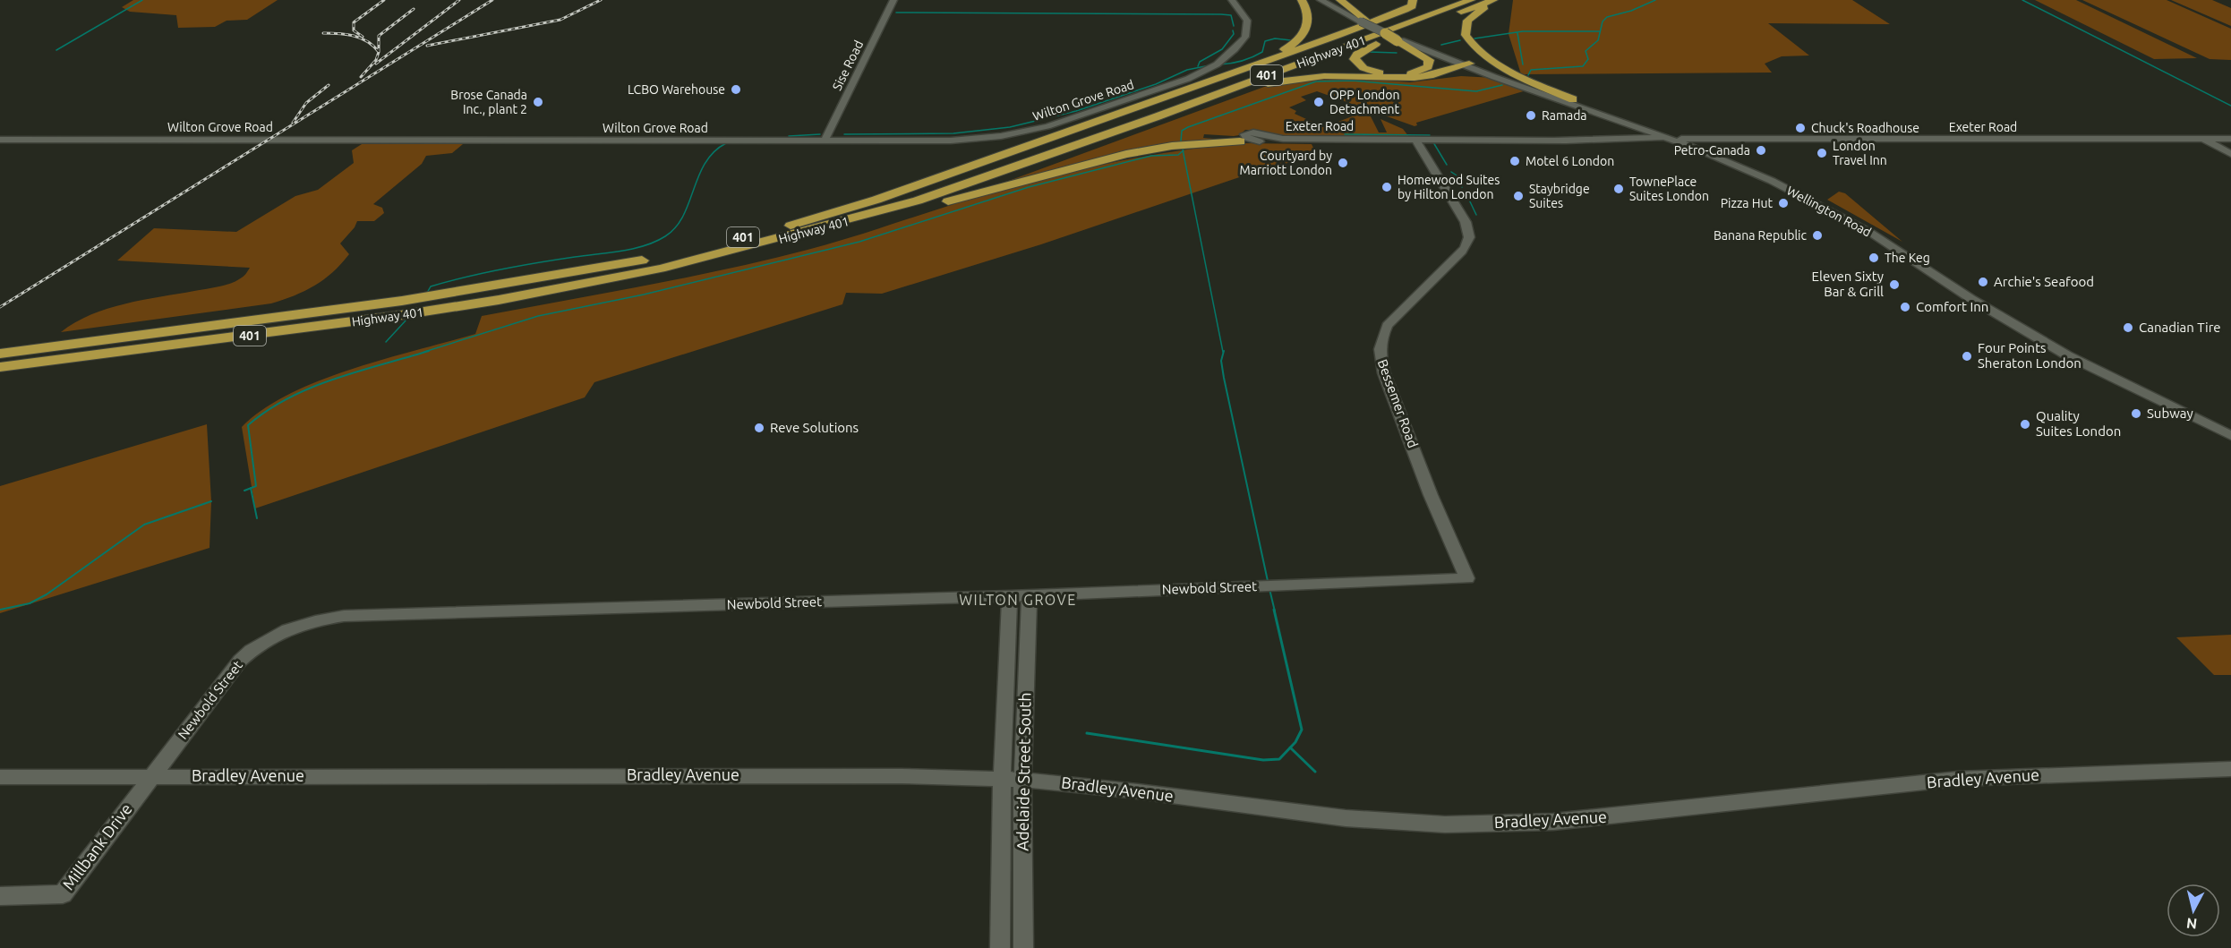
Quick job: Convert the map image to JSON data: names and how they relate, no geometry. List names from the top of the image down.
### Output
{
  "streets": {
    "highway": ["Highway 401", "401"],
    "main road": [
      "Sise Road",
      "Wilton Grove Road",
      "Exeter Road",
      "Wellington Road",
      "Bessemer Road",
      "Newbold Street",
      "Adelaide Street South",
      "Bradley Avenue",
      "Millbank Drive"
    ]
  },
  "crossings": [
    ["Sise Road", "Wilton Grove Road"],
    ["Exeter Road", "Wellington Road"],
    ["Exeter Road", "Bessemer Road"],
    ["Bessemer Road", "Newbold Street"],
    ["Newbold Street", "Adelaide Street South"],
    ["Newbold Street", "Bradley Avenue"],
    ["Newbold Street", "Millbank Drive"],
    ["Adelaide Street South", "Bradley Avenue"],
    ["Bradley Avenue", "Millbank Drive"]
  ],
  "districts": ["WILTON GROVE"],
  "places": [
    "LCBO Warehouse",
    "Brose Canada Inc., plant 2",
    "OPP London Detachment",
    "Ramada",
    "Chuck's Roadhouse",
    "Petro-Canada",
    "London Travel Inn",
    "Motel 6 London",
    "Courtyard by Marriott London",
    "Homewood Suites by Hilton London",
    "TownePlace Suites London",
    "Staybridge Suites",
    "Pizza Hut",
    "Banana Republic",
    "The Keg",
    "Archie's Seafood",
    "Eleven Sixty Bar & Grill",
    "Comfort Inn",
    "Canadian Tire",
    "Four Points Sheraton London",
    "Subway",
    "Quality Suites London",
    "Reve Solutions"
  ],
  "north": "bottom"
}
